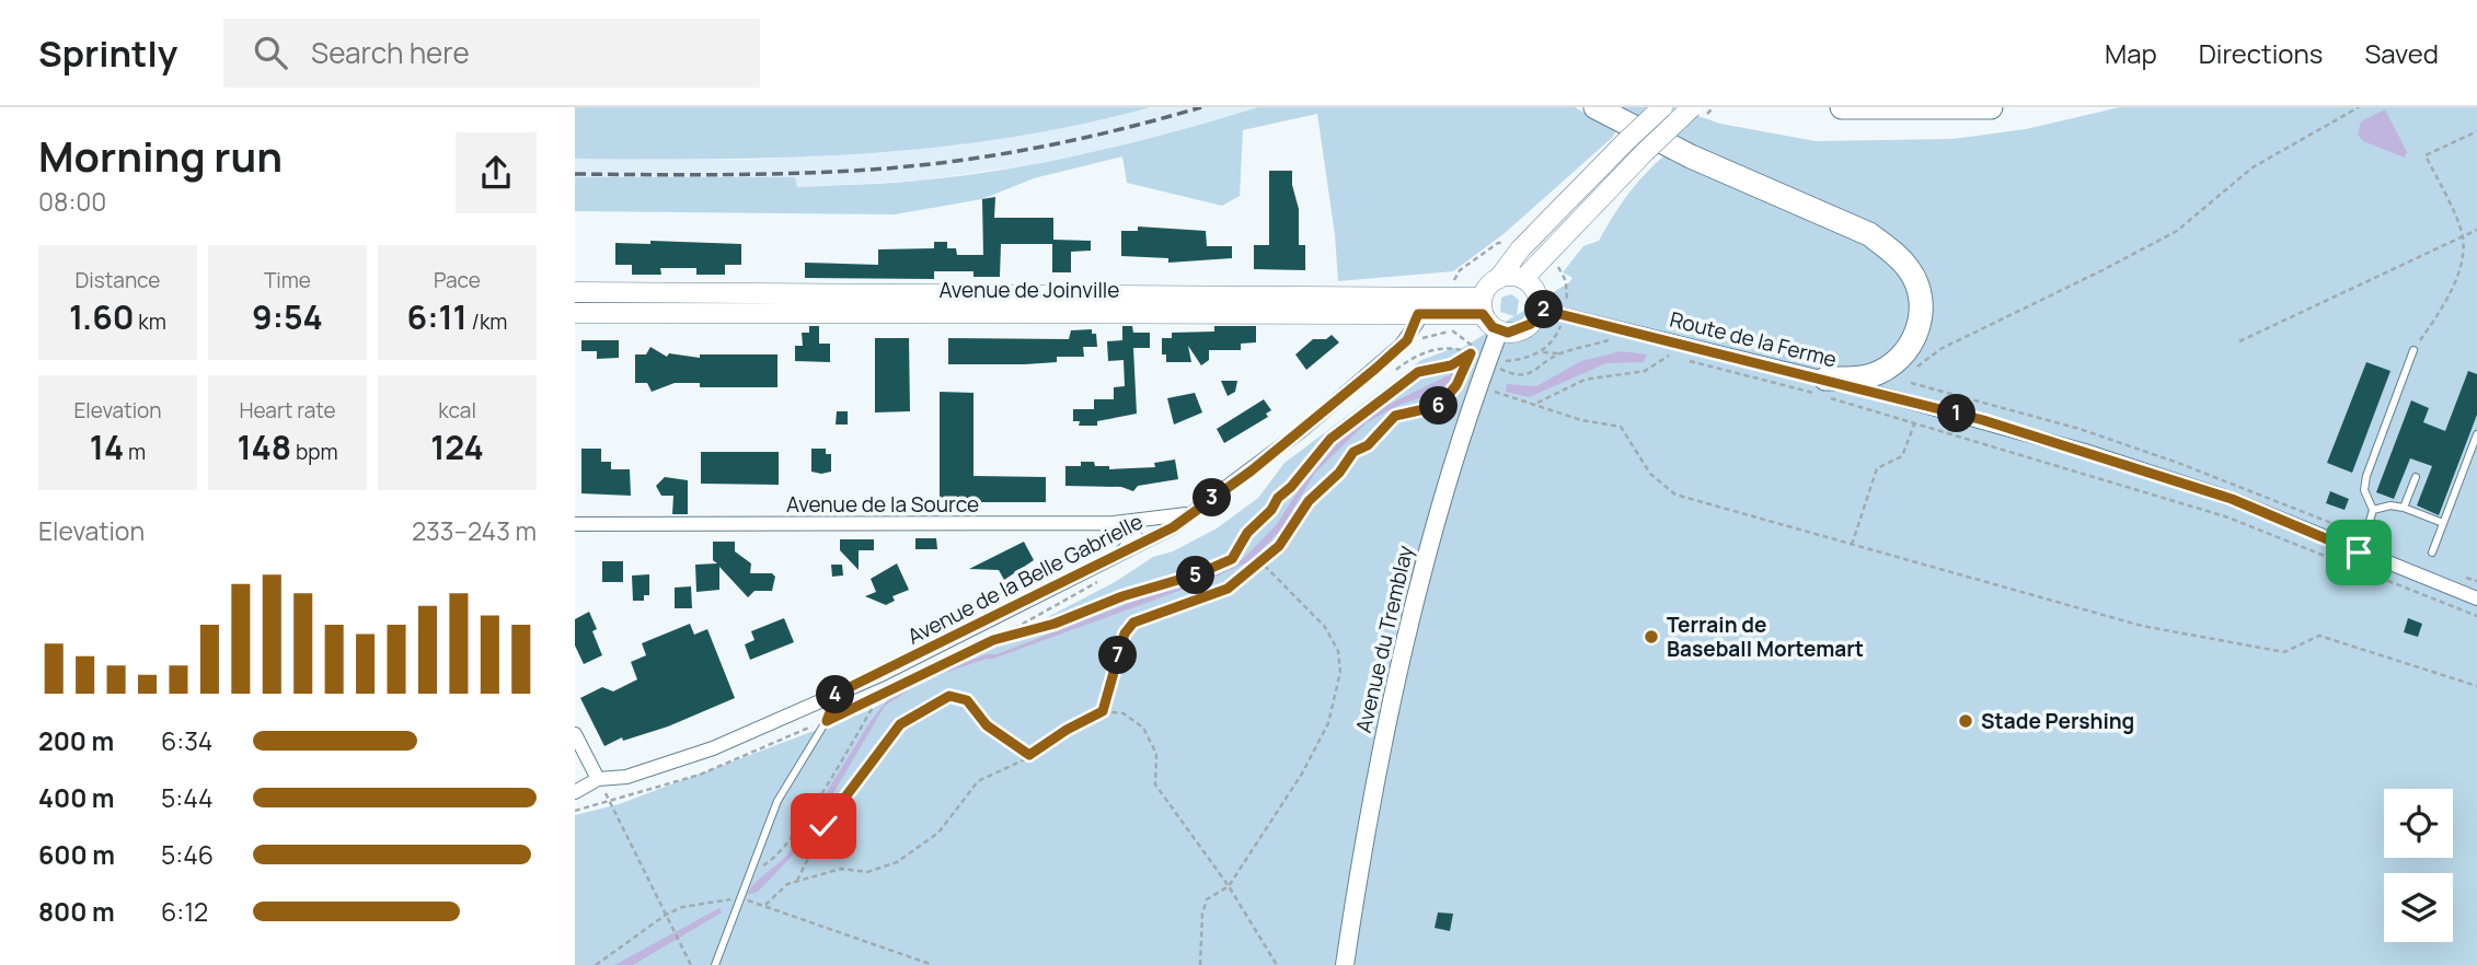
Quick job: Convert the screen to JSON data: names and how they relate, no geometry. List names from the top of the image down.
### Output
{
  "streets": {
    "main road": ["Avenue de Joinville", "Avenue du Tremblay"],
    "street": ["Route de la Ferme", "Avenue de la Source", "Avenue de la Belle Gabrielle"]
  },
  "crossings": [
    ["Avenue de Joinville", "Route de la Ferme"],
    ["Avenue de Joinville", "Avenue de la Belle Gabrielle"],
    ["Avenue de Joinville", "Avenue du Tremblay"],
    ["Route de la Ferme", "Avenue du Tremblay"],
    ["Avenue de la Source", "Avenue de la Belle Gabrielle"]
  ],
  "places": ["Terrain de Baseball Mortemart", "Stade Pershing"],
  "page": {
    "header": "Sprintly",
    "search": "Search here",
    "nav": ["Map", "Directions", "Saved"],
    "heading": ["Morning run", "08:00"],
    "stats": [
      ["Distance", "1.60 km"],
      ["Time", "9:54"],
      ["Pace", "6:11 /km"],
      ["Elevation", "14 m"],
      ["Heart rate", "148 bpm"],
      ["kcal", "124"]
    ],
    "pins": [
      "2",
      "6",
      "1",
      "3",
      "5",
      "7",
      "4"
    ],
    "chart": ["Elevation", "233–243 m"],
    "list": [
      {
        "name": "200 m",
        "note": "6:34"
      },
      {
        "name": "400 m",
        "note": "5:44"
      },
      {
        "name": "600 m",
        "note": "5:46"
      },
      {
        "name": "800 m",
        "note": "6:12"
      }
    ]
  }
}
